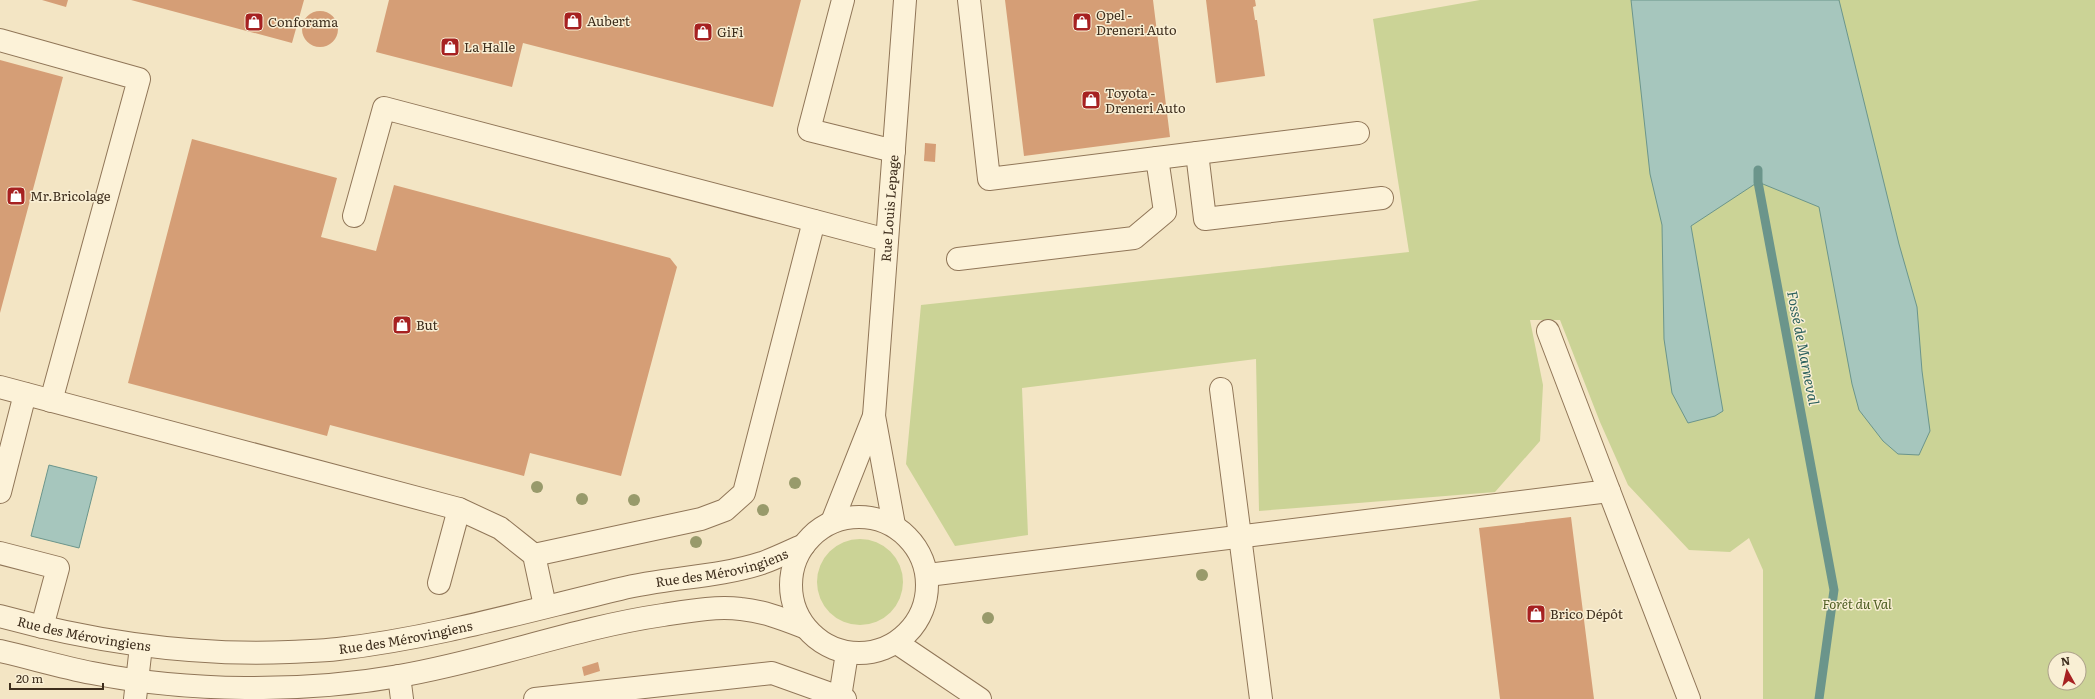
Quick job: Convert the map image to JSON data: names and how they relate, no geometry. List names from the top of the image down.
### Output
{
  "streets": {
    "street": ["Rue Louis Lepage", "Rue des Mérovingiens"]
  },
  "crossings": [
    ["Rue Louis Lepage", "Rue des Mérovingiens"]
  ],
  "water": ["Fossé de Marneval"],
  "parks": ["Forêt du Val"],
  "places": {
    "shop": [
      "Aubert",
      "Conforama",
      "Opel - Dreneri Auto",
      "GiFi",
      "La Halle",
      "Toyota - Dreneri Auto",
      "Mr.Bricolage",
      "But",
      "Brico Dépôt"
    ]
  },
  "scale_bar": "20 m",
  "north": "top"
}
